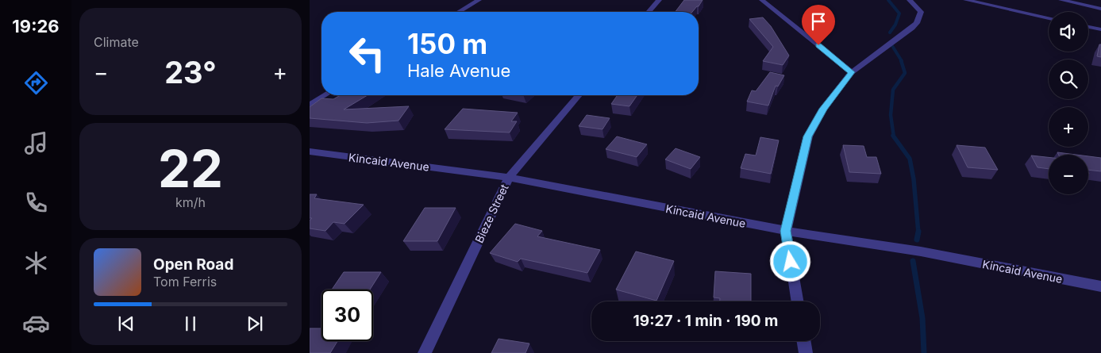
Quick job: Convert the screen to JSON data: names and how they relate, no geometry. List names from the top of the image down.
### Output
{
  "streets": {
    "street": ["Kincaid Avenue", "Bieze Street"]
  },
  "crossings": [
    ["Kincaid Avenue", "Bieze Street"]
  ],
  "page": {
    "tabs": "19:26",
    "tile": [
      "Climate",
      ["22", "km/h"]
    ],
    "map_buttons": ["+", "−"],
    "turn": ["150 m", "Hale Avenue"],
    "heat": ["−", "23°", "+"],
    "song": ["Open Road", "Tom Ferris"],
    "limit": "30",
    "trip": "19:27 · 1 min · 190 m"
  }
}
